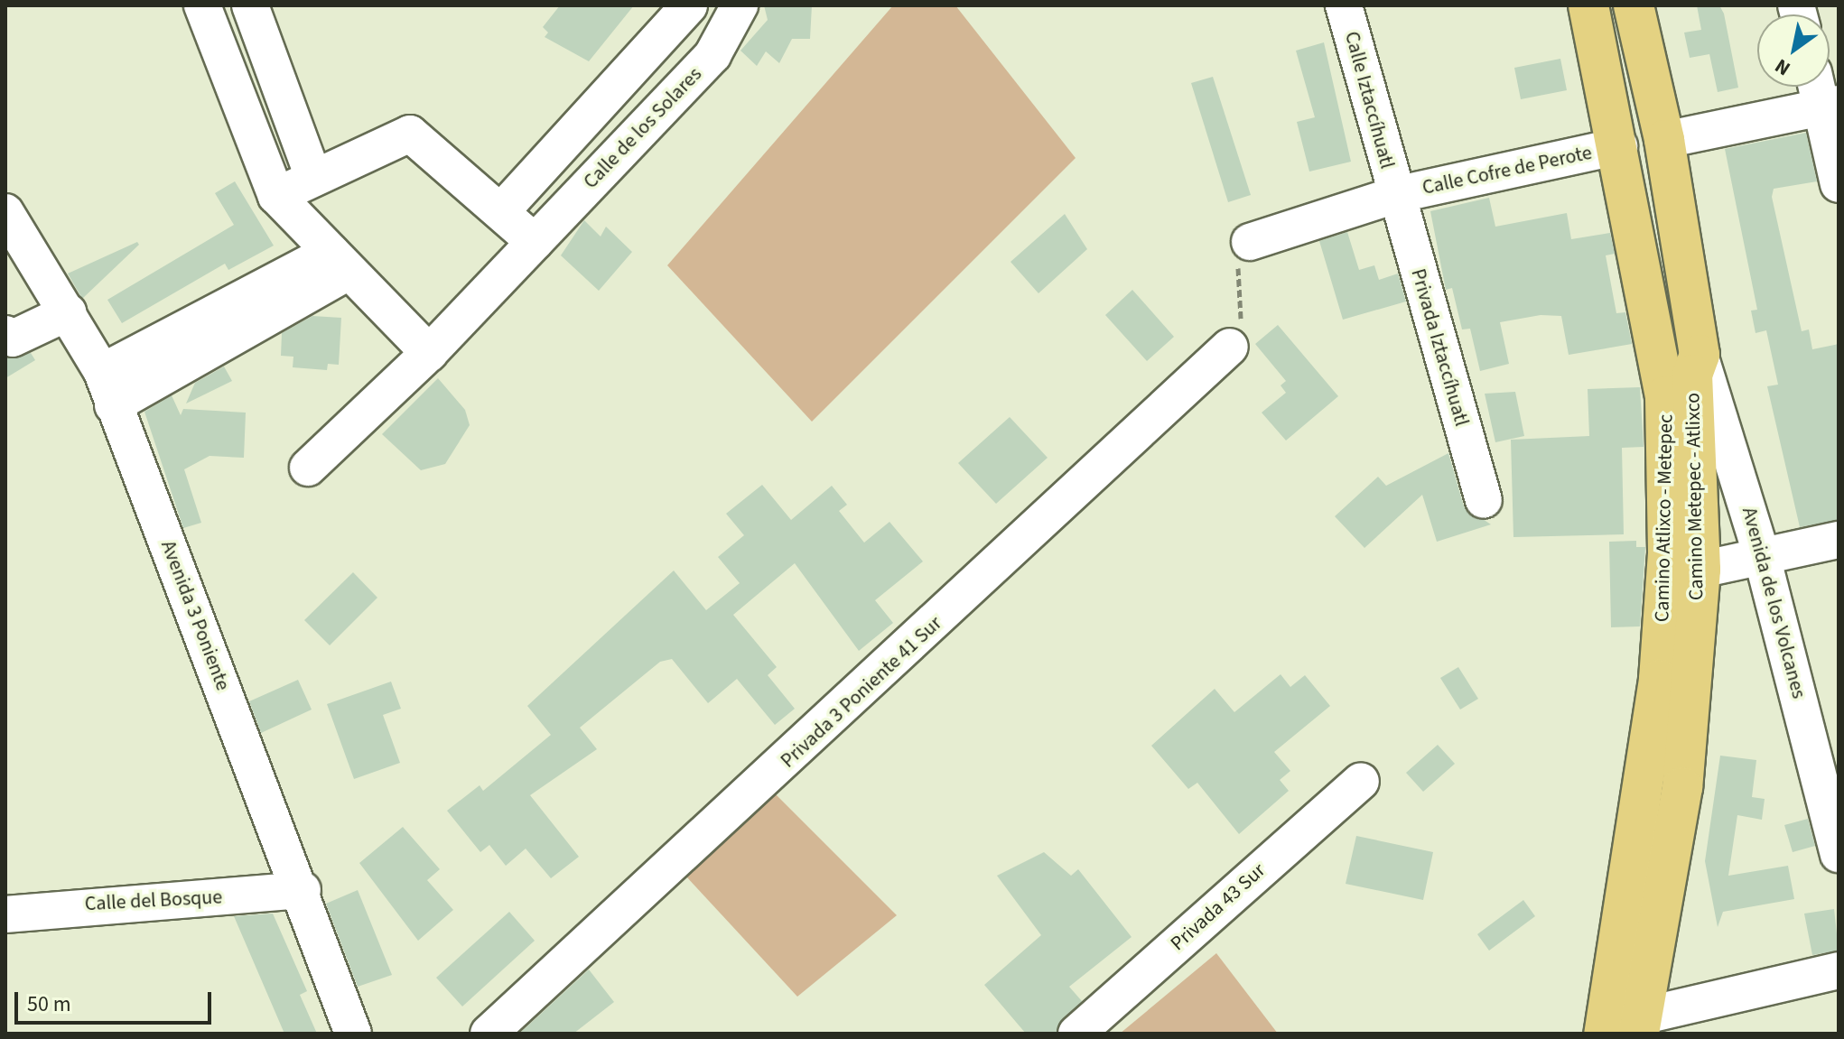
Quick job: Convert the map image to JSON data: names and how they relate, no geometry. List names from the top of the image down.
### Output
{
  "streets": {
    "main road": ["Camino Metepec - Atlixco", "Camino Atlixco - Metepec"],
    "street": [
      "Calle Iztaccíhuatl",
      "Calle de los Solares",
      "Calle Cofre de Perote",
      "Privada Iztaccíhuatl",
      "Avenida de los Volcanes",
      "Avenida 3 Poniente",
      "Privada 3 Poniente 41 Sur",
      "Calle del Bosque",
      "Privada 43 Sur"
    ]
  },
  "crossings": [
    ["Calle Iztaccíhuatl", "Calle Cofre de Perote"],
    ["Calle Iztaccíhuatl", "Privada Iztaccíhuatl"],
    ["Calle Cofre de Perote", "Privada Iztaccíhuatl"],
    ["Calle Cofre de Perote", "Camino Atlixco - Metepec"],
    ["Camino Metepec - Atlixco", "Avenida de los Volcanes"],
    ["Avenida 3 Poniente", "Calle del Bosque"]
  ],
  "scale_bar": "50 m",
  "north": "bottom left"
}
